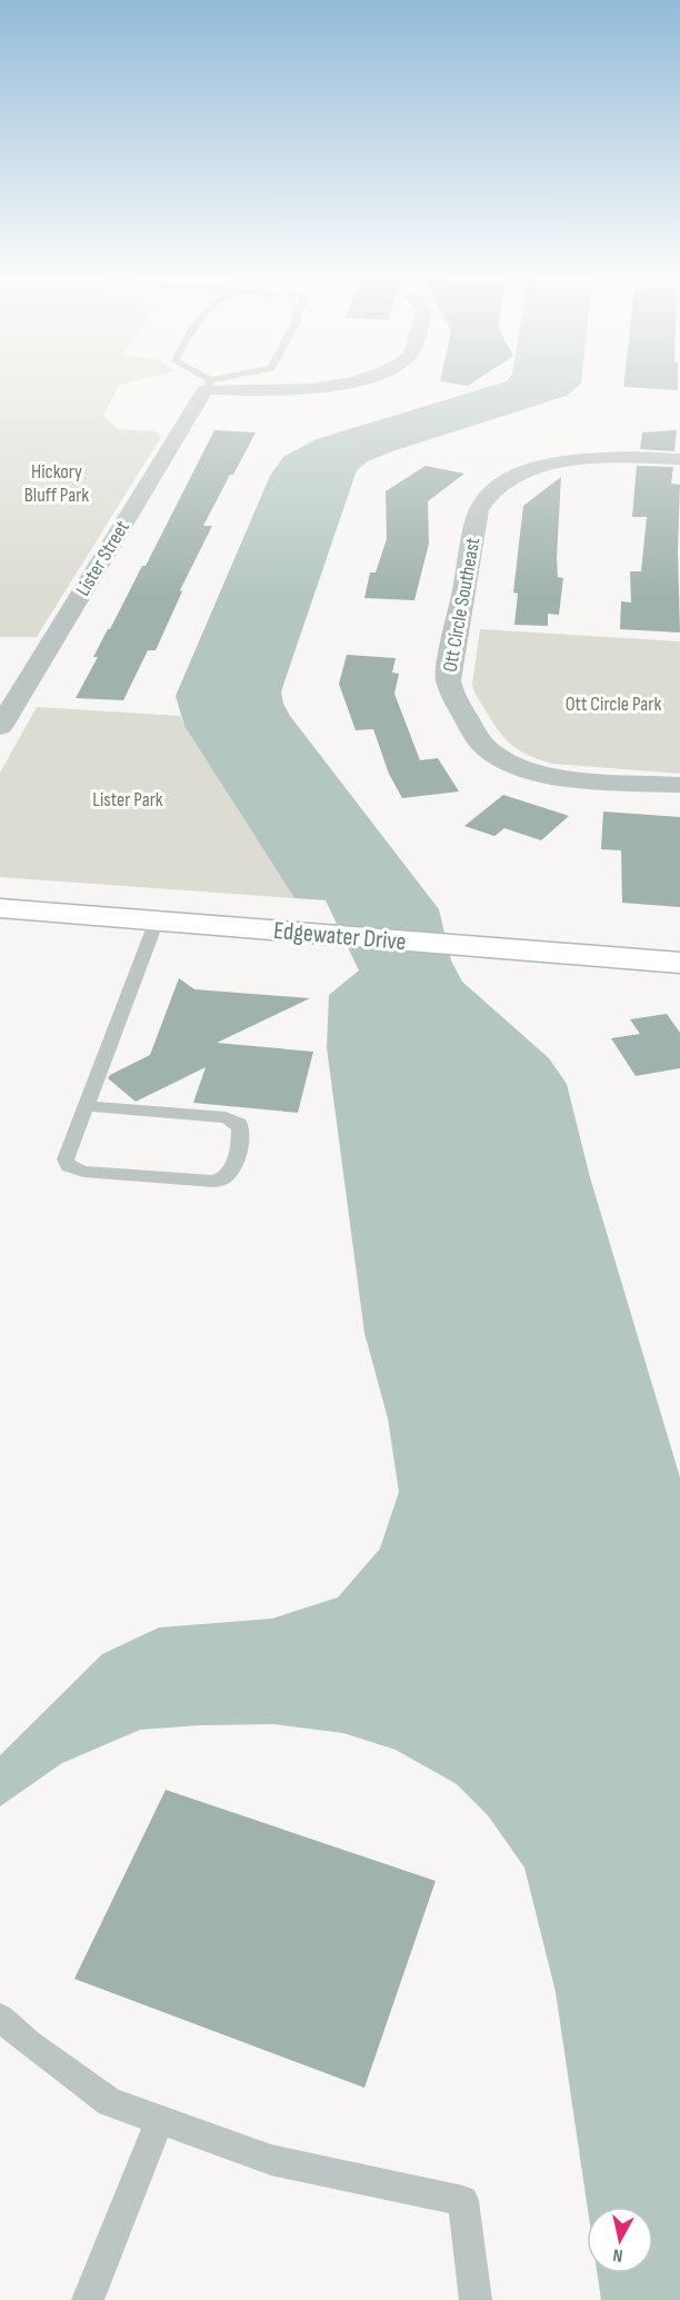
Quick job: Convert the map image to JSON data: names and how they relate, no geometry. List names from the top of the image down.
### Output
{
  "streets": {
    "street": ["Lister Street", "Ott Circle Southeast", "Edgewater Drive"]
  },
  "parks": ["Hickory Bluff Park", "Ott Circle Park", "Lister Park"],
  "north": "bottom"
}
